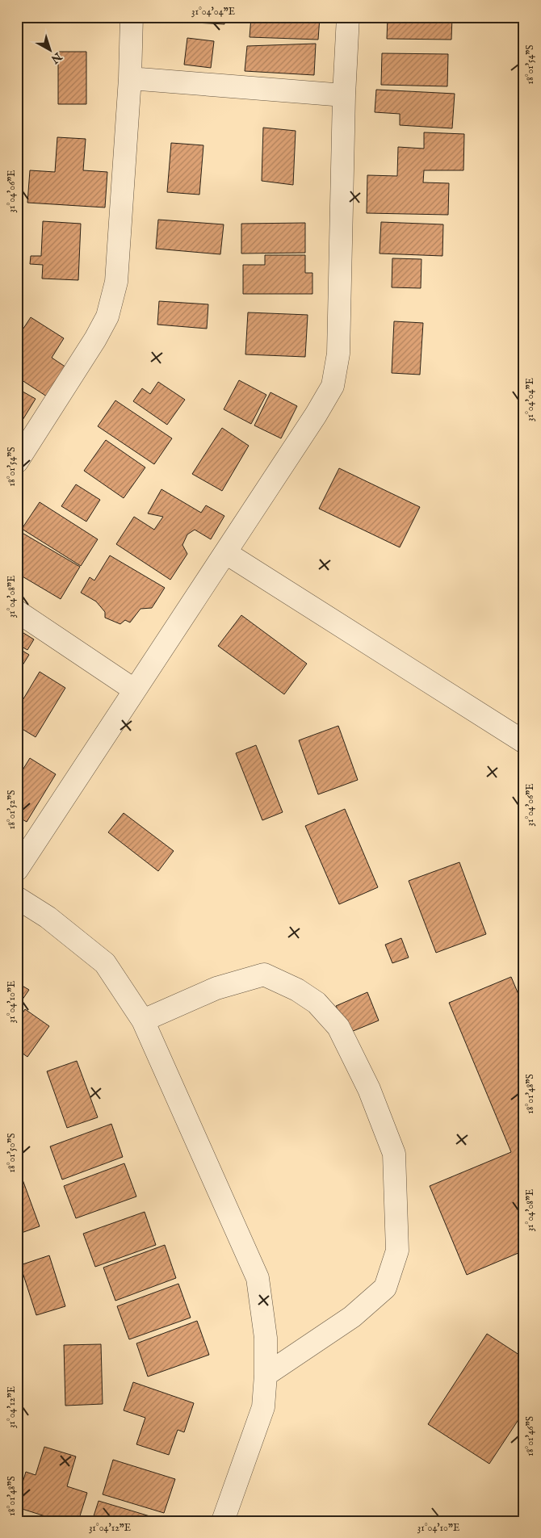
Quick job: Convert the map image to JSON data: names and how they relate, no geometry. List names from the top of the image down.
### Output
{
  "north": "bottom right",
  "coordinates": [
    "31°04'04\"E",
    "18°01'54\"S",
    "31°04'06\"E",
    "31°04'08\"E",
    "18°01'52\"S",
    "31°04'10\"E",
    "18°01'48\"S",
    "18°01'50\"S",
    "31°04'12\"E",
    "18°01'46\"S"
  ]
}
